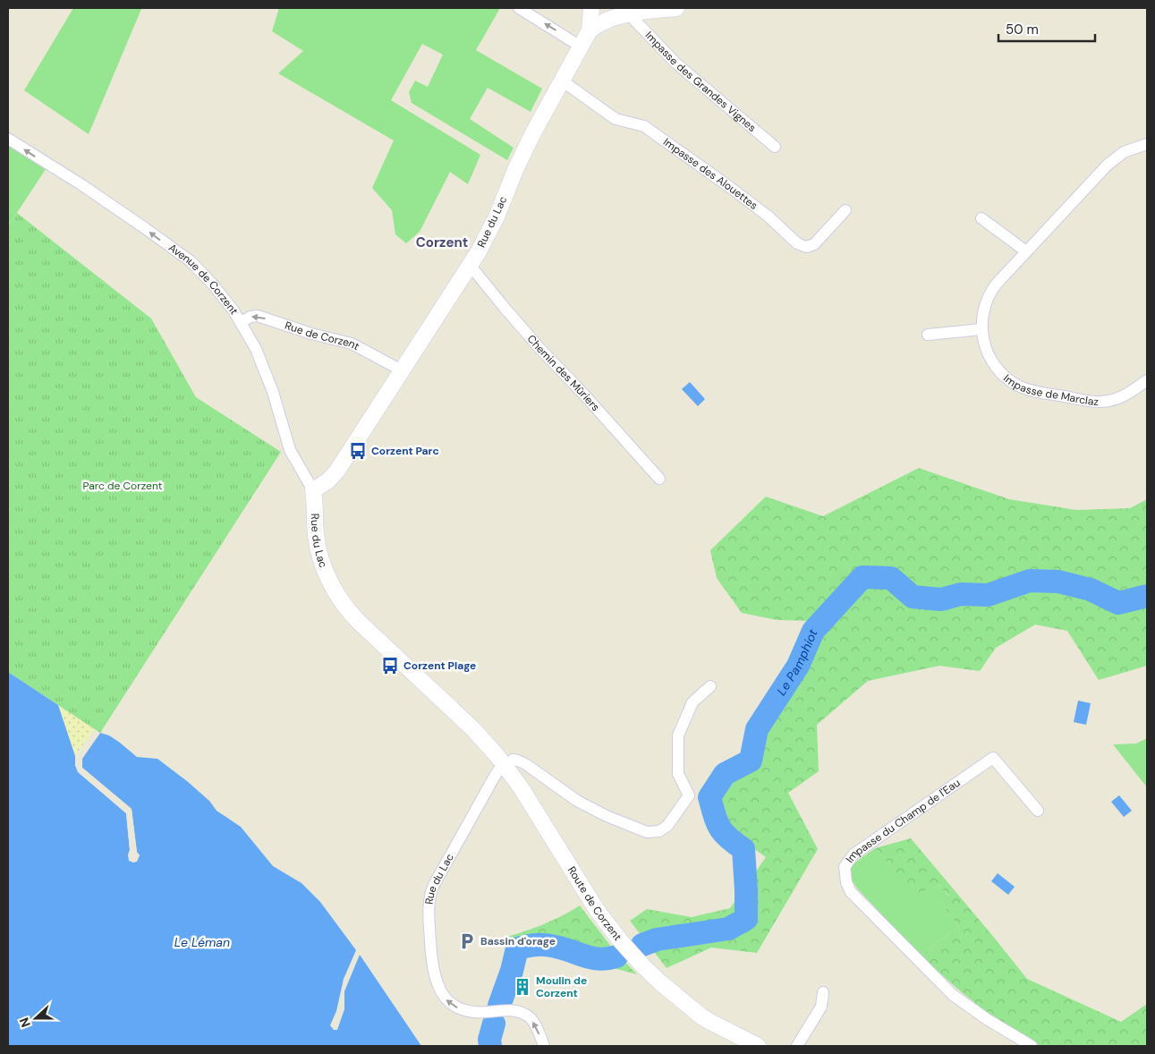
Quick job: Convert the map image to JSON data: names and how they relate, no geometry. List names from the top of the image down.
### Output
{
  "streets": {
    "street": [
      "Impasse des Grandes Vignes",
      "Impasse des Alouettes",
      "Rue du Lac",
      "Avenue de Corzent",
      "Rue de Corzent",
      "Chemin des Mûriers",
      "Impasse de Marclaz",
      "Impasse du Champ de l'Eau",
      "Route de Corzent"
    ]
  },
  "crossings": [
    ["Impasse des Alouettes", "Rue du Lac"],
    ["Rue du Lac", "Avenue de Corzent"],
    ["Rue du Lac", "Rue de Corzent"],
    ["Rue du Lac", "Chemin des Mûriers"],
    ["Rue du Lac", "Route de Corzent"],
    ["Avenue de Corzent", "Rue de Corzent"]
  ],
  "one_way": ["Avenue de Corzent", "Rue de Corzent"],
  "districts": ["Corzent"],
  "water": ["Le Pamphiot", "Le Léman"],
  "parks": ["Parc de Corzent"],
  "places": {
    "bus stop": ["Corzent Parc", "Corzent Plage"],
    "parking": ["Bassin d'orage"],
    "building": ["Moulin de Corzent"]
  },
  "scale_bar": "50 m",
  "north": "left"
}
